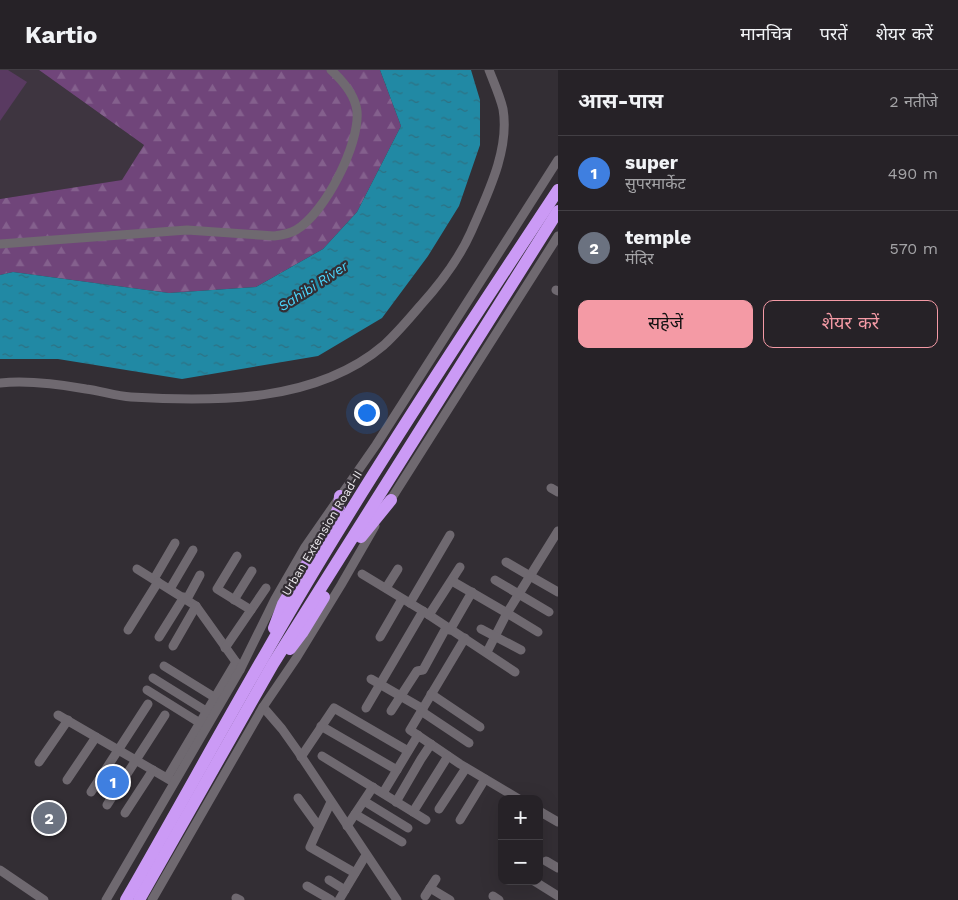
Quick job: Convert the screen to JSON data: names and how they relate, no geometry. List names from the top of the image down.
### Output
{
  "streets": {
    "highway": ["Urban Extension Road-II"]
  },
  "water": ["Sahibi River"],
  "page": {
    "header": "Kartio",
    "nav": ["मानचित्र", "परतें", "शेयर करें"],
    "heading": ["आस-पास", "2 नतीजे"],
    "list": [
      {
        "mark": "1",
        "name": "super",
        "note": "सुपरमार्केट",
        "value": "490 m"
      },
      {
        "mark": "2",
        "name": "temple",
        "note": "मंदिर",
        "value": "570 m"
      }
    ],
    "buttons": ["सहेजें", "शेयर करें"],
    "pins": ["1", "2"],
    "map_buttons": ["+", "−"]
  }
}
